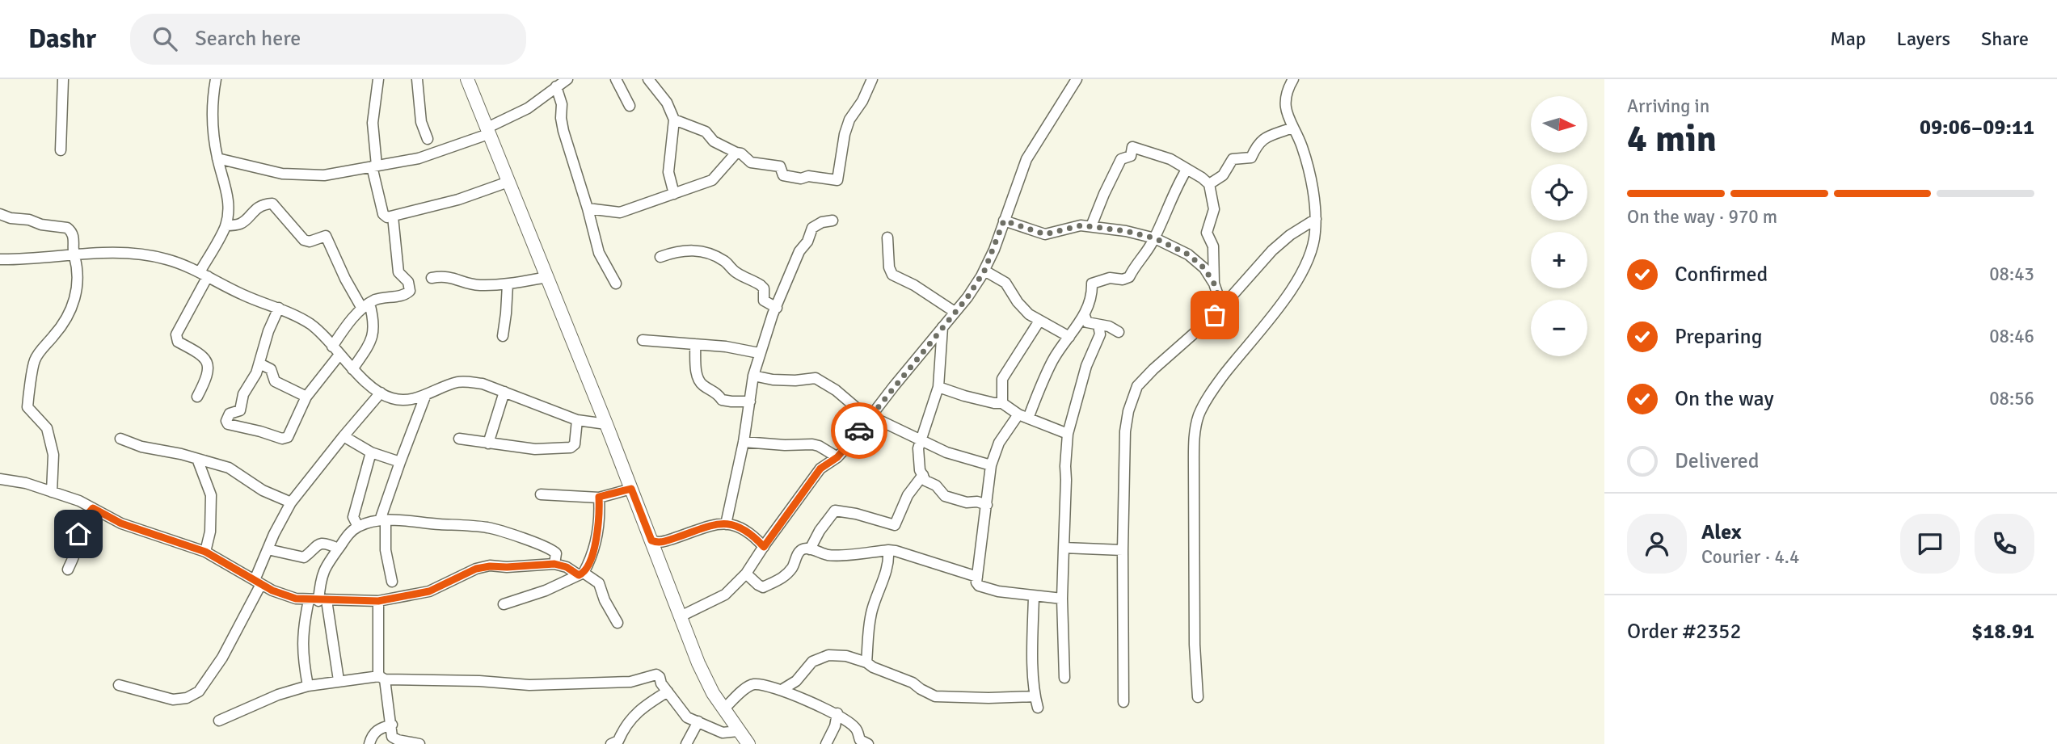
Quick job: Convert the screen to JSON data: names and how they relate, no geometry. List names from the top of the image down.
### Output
{
  "north": "right",
  "page": {
    "header": "Dashr",
    "search": "Search here",
    "nav": ["Map", "Layers", "Share"],
    "heading": ["4 min", "Arriving in", "09:06–09:11"],
    "panel": [
      "Alex",
      "Courier · 4.4",
      "Order #2352",
      "$18.91"
    ],
    "map_buttons": ["+", "−"],
    "bar": "On the way · 970 m",
    "list": [
      ["Confirmed", "08:43"],
      ["Preparing", "08:46"],
      ["On the way", "08:56"],
      "Delivered"
    ]
  }
}
